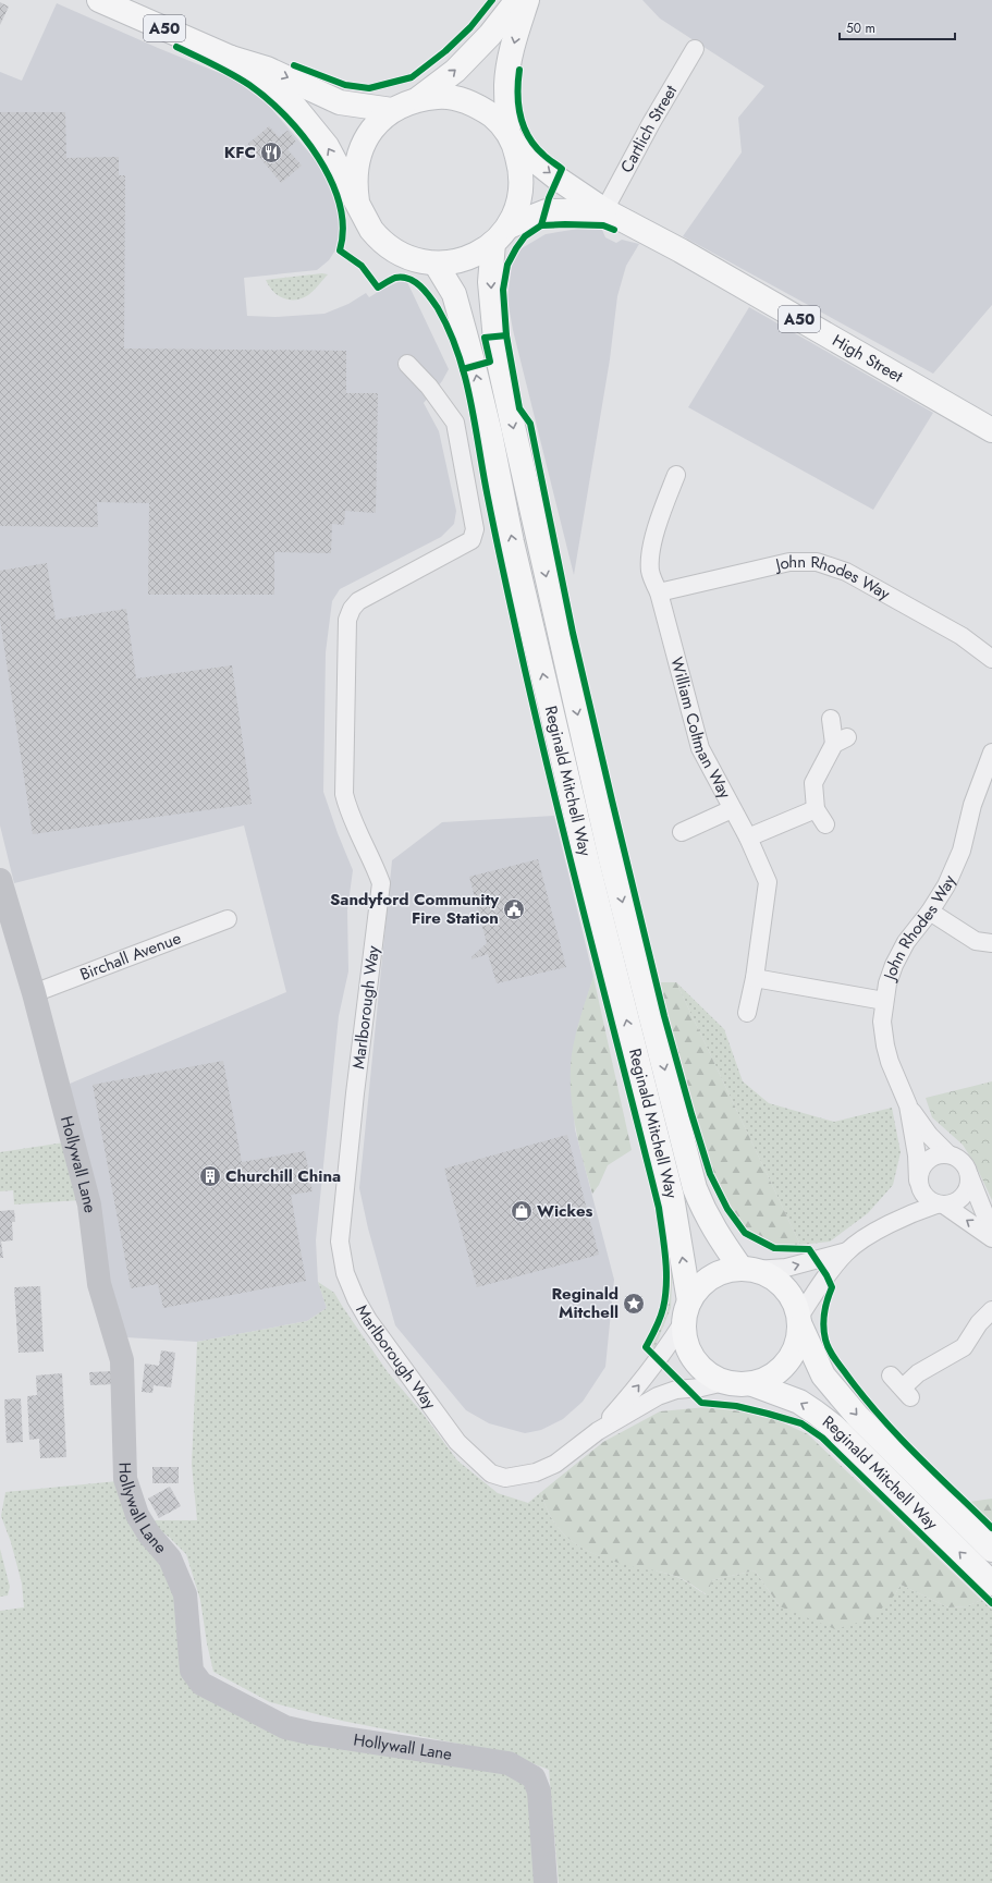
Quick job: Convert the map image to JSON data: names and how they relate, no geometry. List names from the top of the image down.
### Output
{
  "streets": {
    "main road": ["A50", "High Street", "Reginald Mitchell Way"],
    "street": [
      "Cartlich Street",
      "John Rhodes Way",
      "William Coltman Way",
      "Birchall Avenue",
      "Marlborough Way",
      "Hollywall Lane"
    ]
  },
  "crossings": [
    ["A50", "High Street"],
    ["A50", "Reginald Mitchell Way"],
    ["Cartlich Street", "High Street"],
    ["High Street", "Reginald Mitchell Way"],
    ["John Rhodes Way", "William Coltman Way"],
    ["Reginald Mitchell Way", "Marlborough Way"],
    ["Birchall Avenue", "Hollywall Lane"]
  ],
  "places": {
    "restaurant": ["KFC"],
    "public building": ["Sandyford Community Fire Station"],
    "building": ["Churchill China"],
    "shop": ["Wickes"],
    "place": ["Reginald Mitchell"]
  },
  "scale_bar": "50 m"
}
